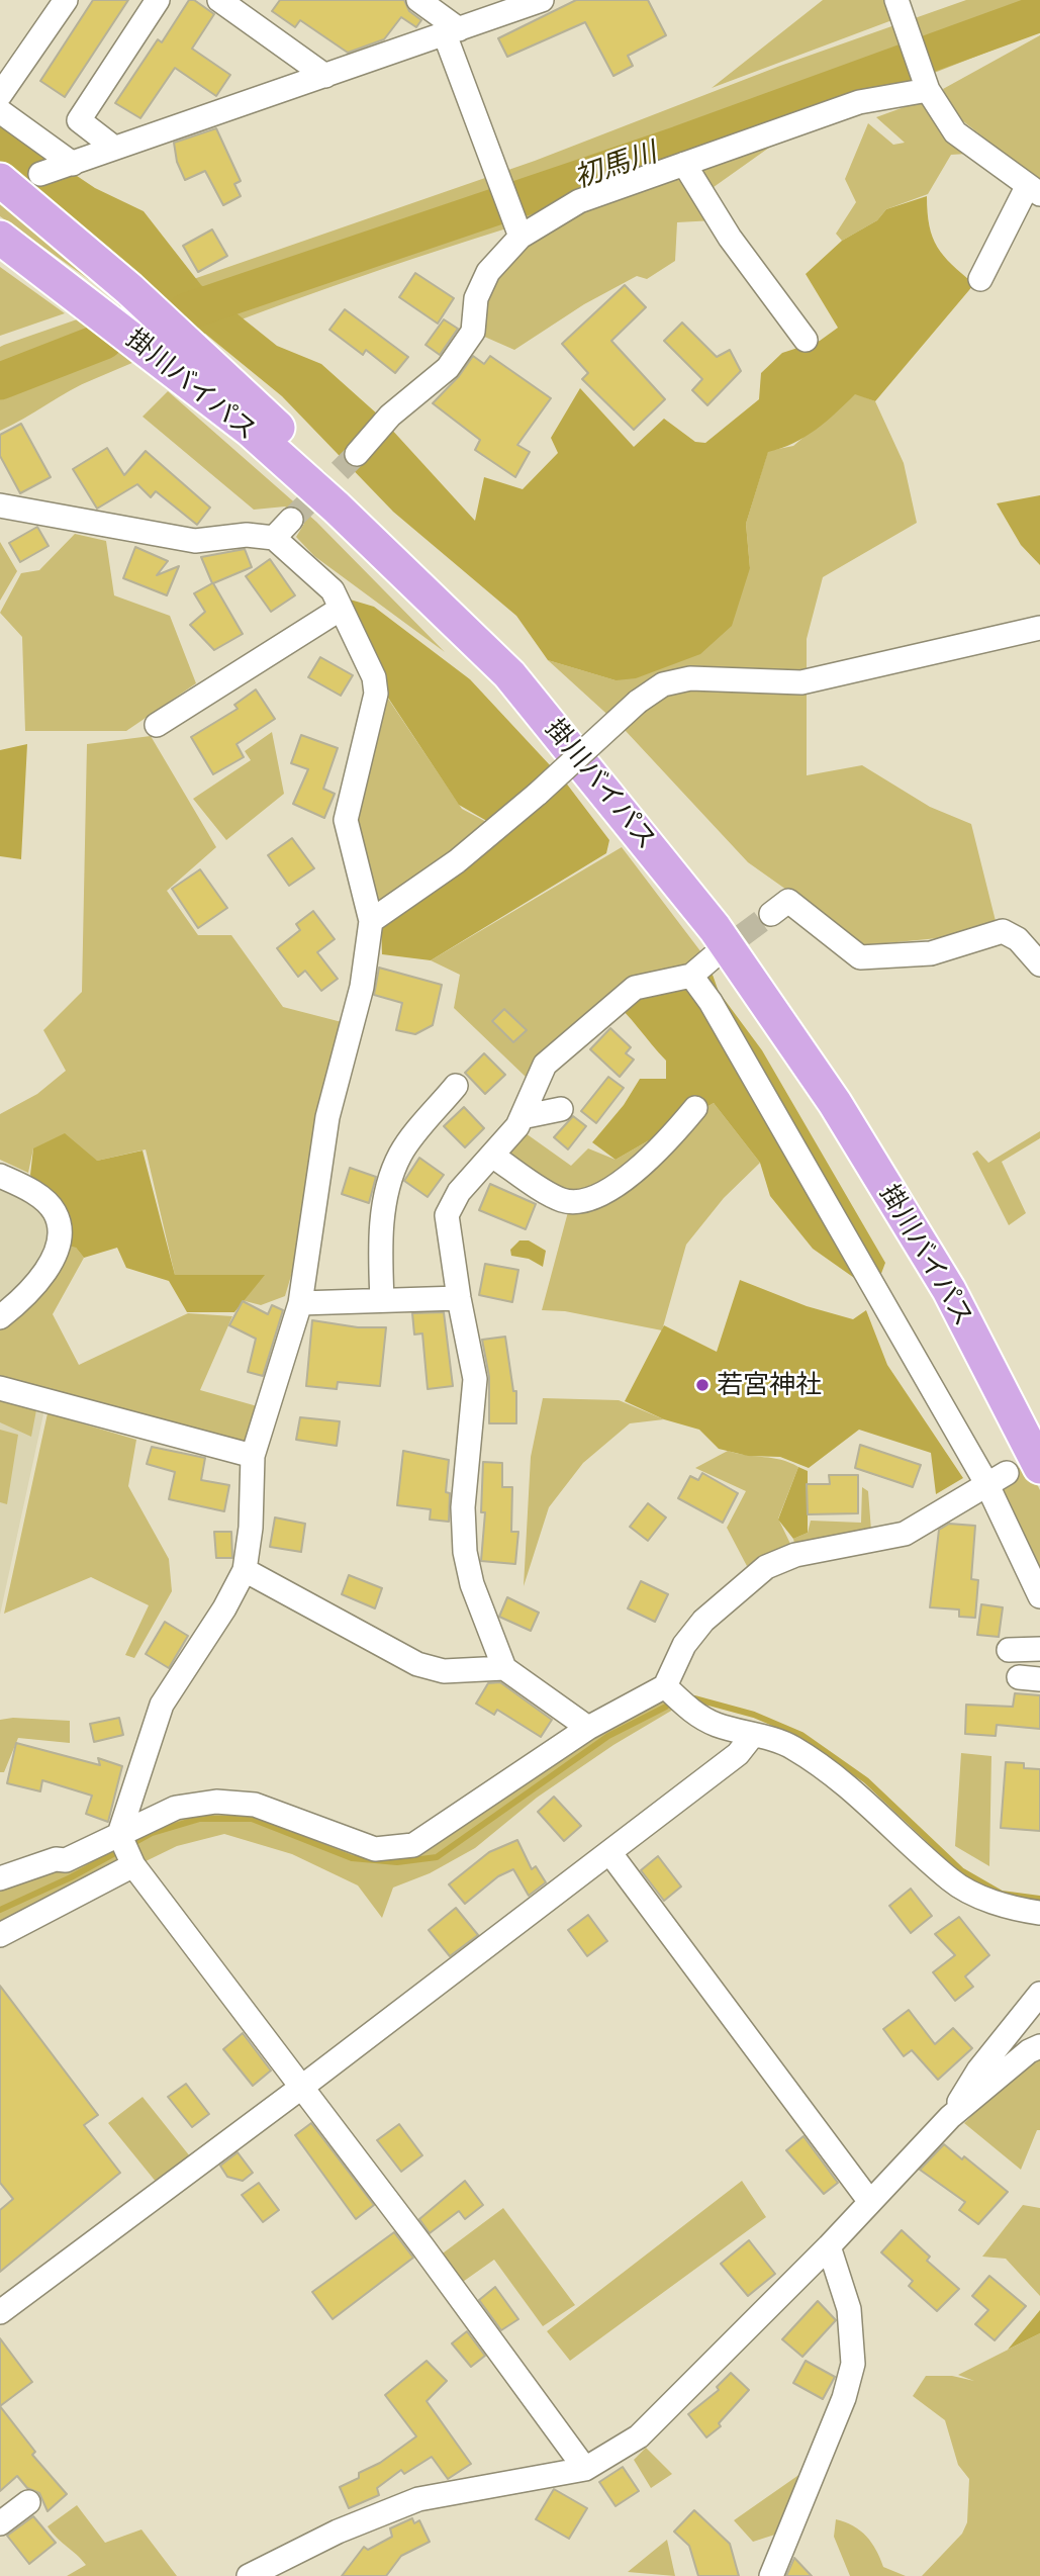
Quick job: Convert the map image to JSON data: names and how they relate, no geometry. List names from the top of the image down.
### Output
{
  "streets": {
    "highway": ["掛川バイパス"]
  },
  "water": ["初馬川"],
  "places": ["若宮神社"]
}
